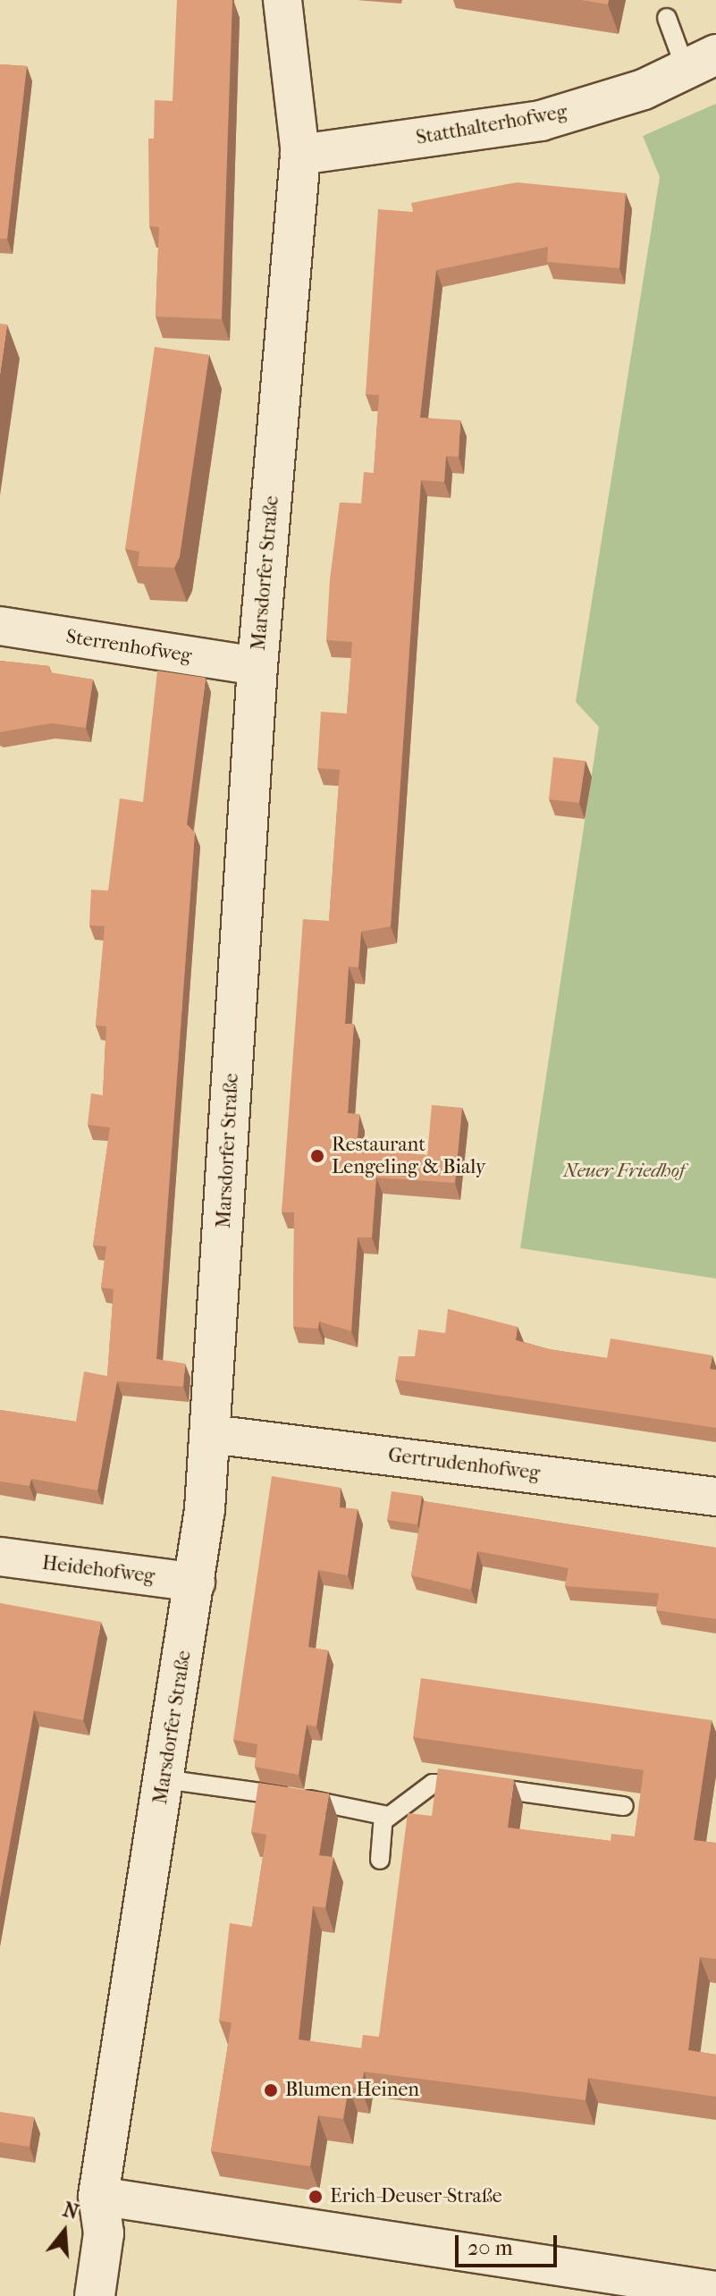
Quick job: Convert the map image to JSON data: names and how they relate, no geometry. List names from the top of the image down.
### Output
{
  "streets": {
    "street": [
      "Statthalterhofweg",
      "Marsdorfer Straße",
      "Sterrenhofweg",
      "Gertrudenhofweg",
      "Heidehofweg"
    ]
  },
  "crossings": [
    ["Statthalterhofweg", "Marsdorfer Straße"],
    ["Marsdorfer Straße", "Sterrenhofweg"],
    ["Marsdorfer Straße", "Gertrudenhofweg"],
    ["Marsdorfer Straße", "Heidehofweg"]
  ],
  "parks": ["Neuer Friedhof"],
  "places": ["Restaurant Lengeling & Bialy", "Blumen Heinen", "Erich-Deuser-Straße"],
  "scale_bar": "20 m",
  "north": "top"
}
